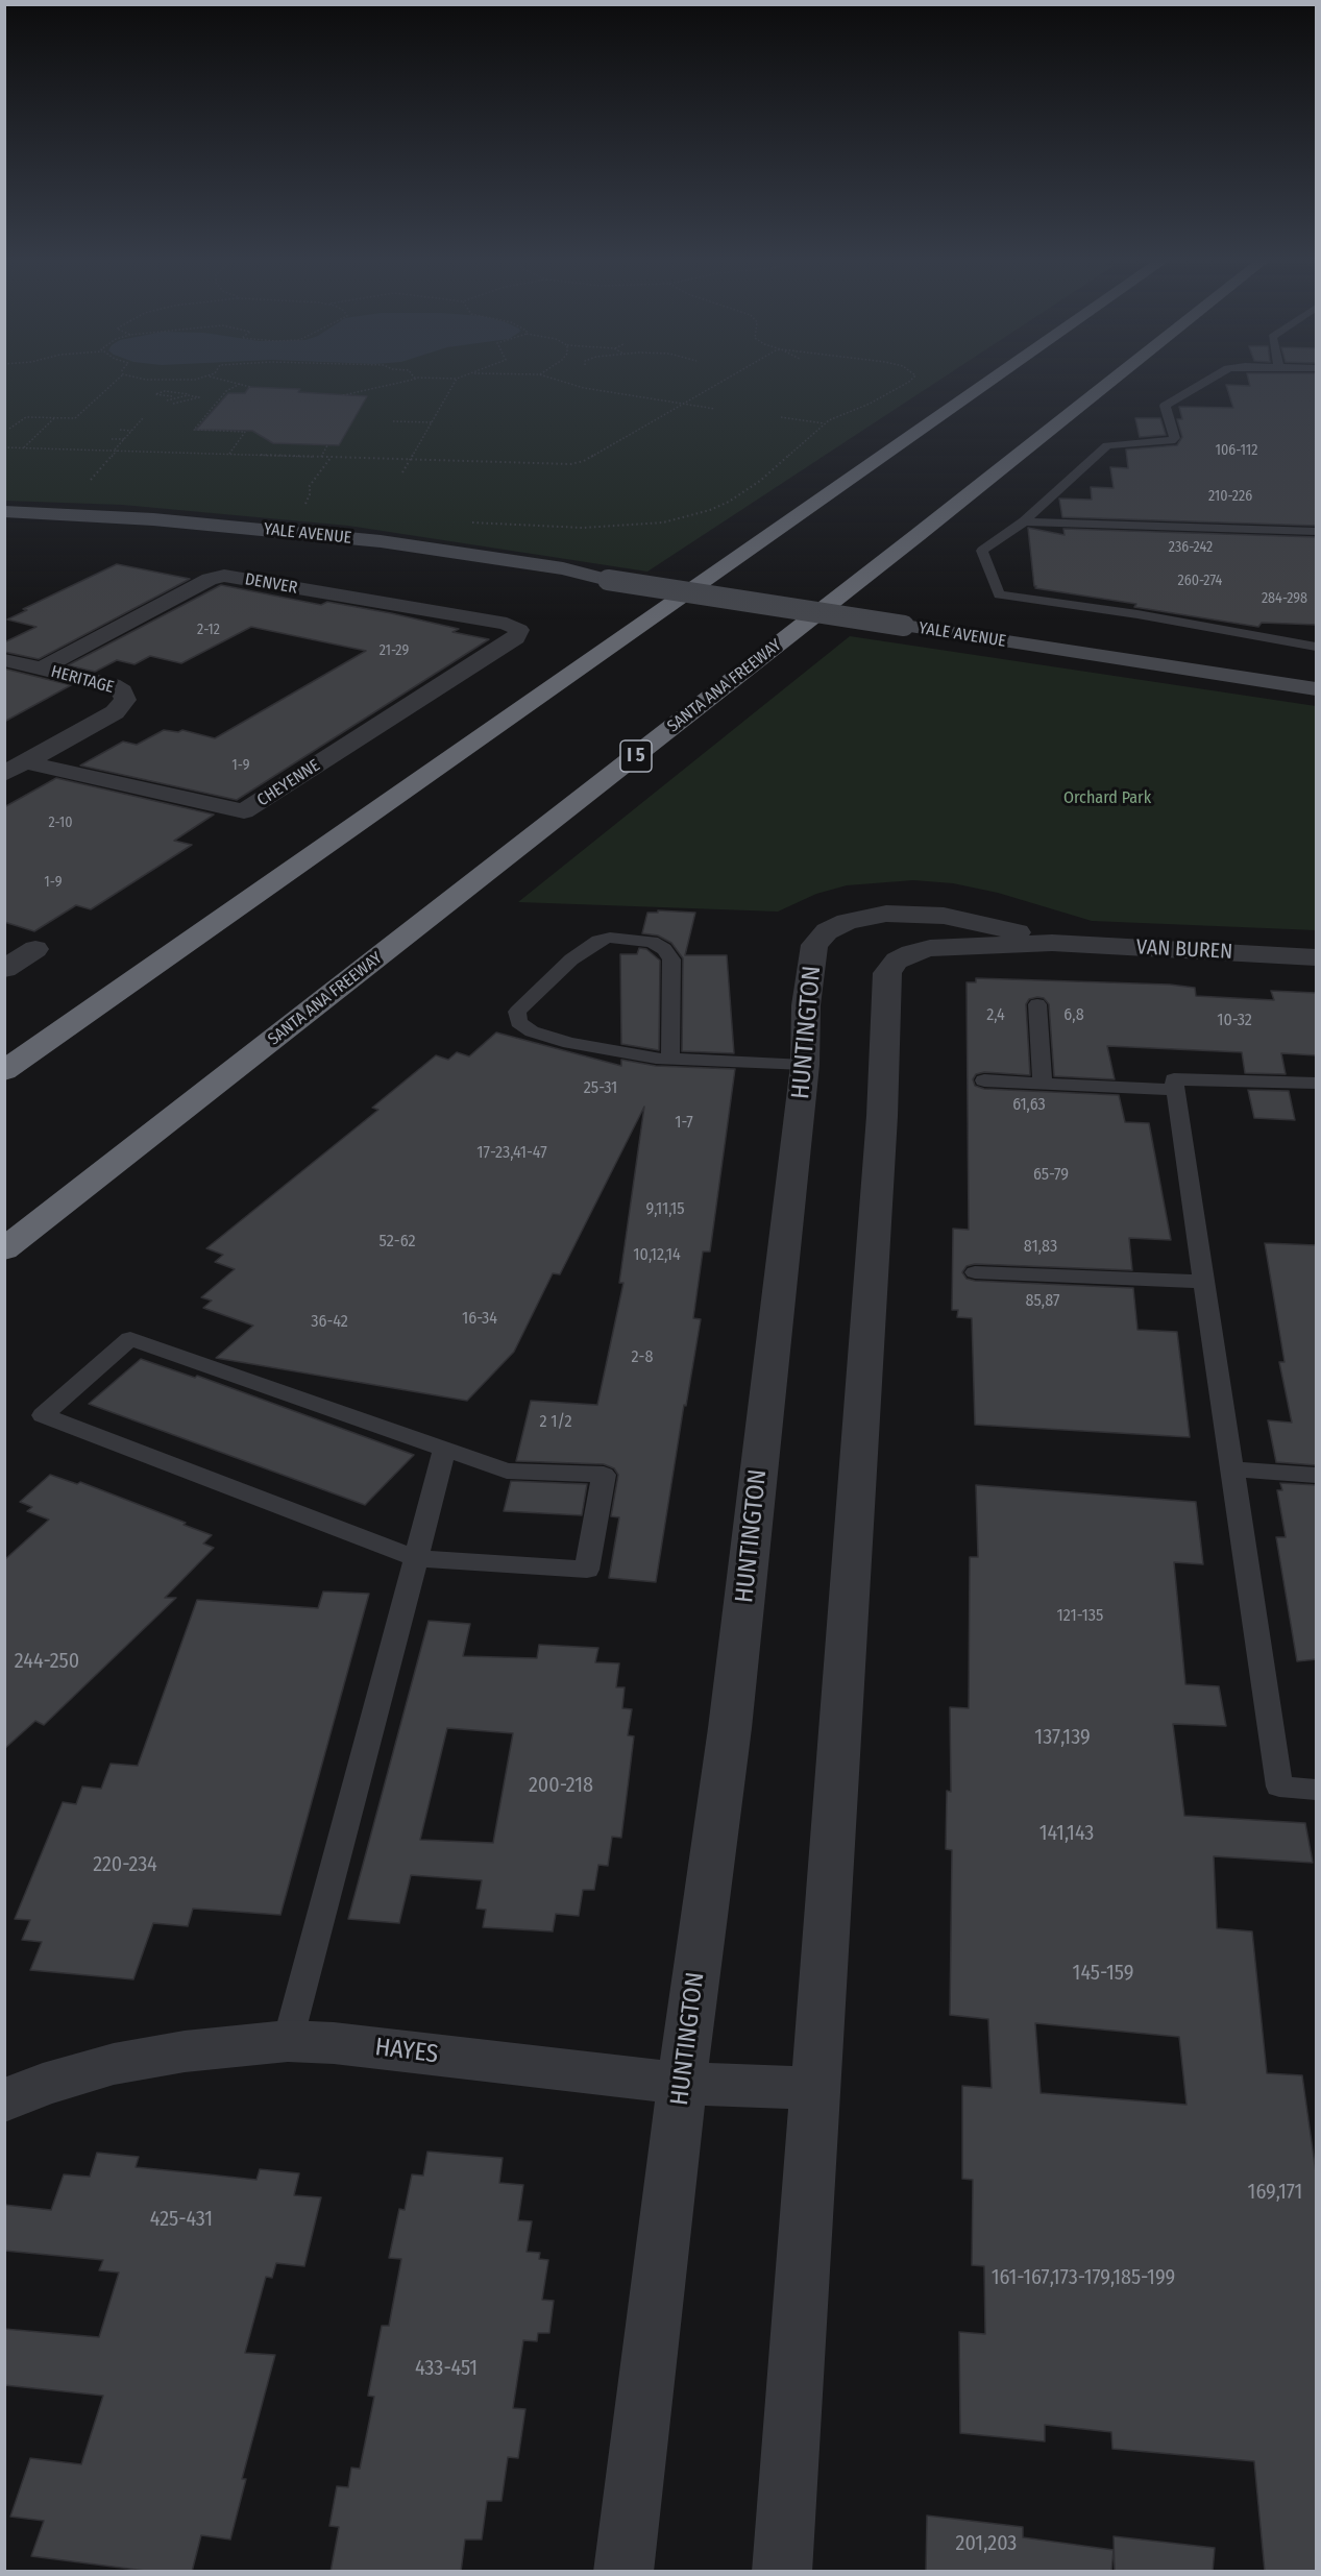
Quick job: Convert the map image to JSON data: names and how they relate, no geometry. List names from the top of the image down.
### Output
{
  "streets": {
    "highway": ["SANTA ANA FREEWAY", "I 5"],
    "main road": ["YALE AVENUE"],
    "street": [
      "DENVER",
      "HERITAGE",
      "CHEYENNE",
      "VAN BUREN",
      "HUNTINGTON",
      "HAYES"
    ]
  },
  "crossings": [
    ["DENVER", "HERITAGE"],
    ["DENVER", "CHEYENNE"],
    ["HERITAGE", "CHEYENNE"],
    ["VAN BUREN", "HUNTINGTON"],
    ["HUNTINGTON", "HAYES"]
  ],
  "parks": ["Orchard Park"],
  "house_numbers": [
    "106-112",
    "210-226",
    "236-242",
    "260-274",
    "284-298",
    "2-12",
    "21-29",
    "1-9",
    "2-10",
    "1-9",
    "2,4",
    "6,8",
    "10-32",
    "25-31",
    "61,63",
    "1-7",
    "17-23,41-47",
    "65-79",
    "9,11,15",
    "52-62",
    "81,83",
    "10,12,14",
    "85,87",
    "16-34",
    "36-42",
    "2-8",
    "2 1/2",
    "121-135",
    "244-250",
    "137,139",
    "200-218",
    "141,143",
    "220-234",
    "145-159",
    "169,171",
    "425-431",
    "161-167,173-179,185-199",
    "433-451",
    "201,203"
  ]
}
